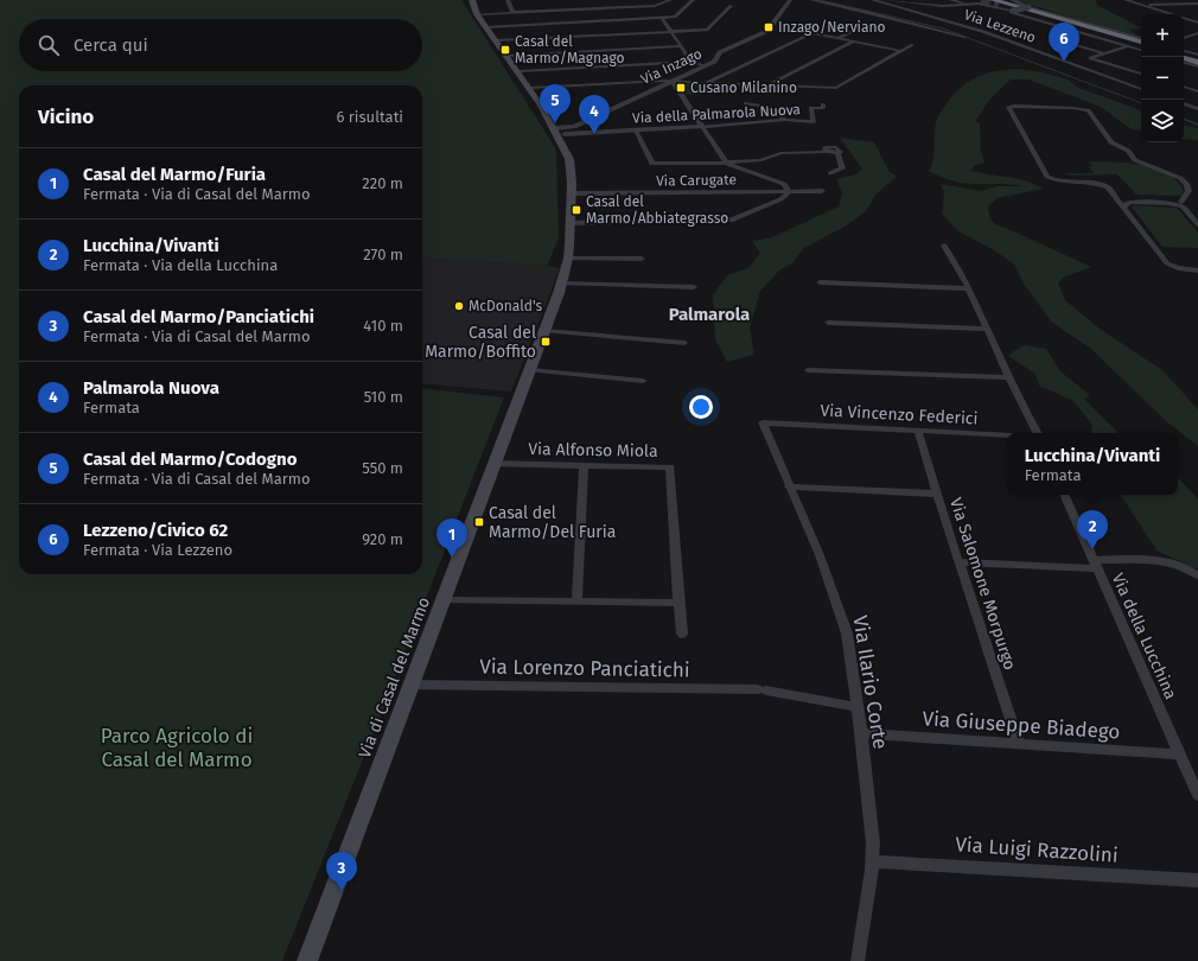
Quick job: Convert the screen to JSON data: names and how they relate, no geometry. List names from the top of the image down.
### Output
{
  "streets": {
    "main road": ["Via di Casal del Marmo"],
    "street": [
      "Via Lezzeno",
      "Via Inzago",
      "Via della Palmarola Nuova",
      "Via Carugate",
      "Via Vincenzo Federici",
      "Via Alfonso Miola",
      "Via Salomone Morpurgo",
      "Via della Lucchina",
      "Via Lorenzo Panciatichi",
      "Via Ilario Corte",
      "Via Giuseppe Biadego",
      "Via Luigi Razzolini"
    ]
  },
  "crossings": [
    ["Via Inzago", "Via della Palmarola Nuova"],
    ["Via della Palmarola Nuova", "Via di Casal del Marmo"],
    ["Via Carugate", "Via di Casal del Marmo"],
    ["Via Vincenzo Federici", "Via Salomone Morpurgo"],
    ["Via Vincenzo Federici", "Via Ilario Corte"],
    ["Via Alfonso Miola", "Via di Casal del Marmo"],
    ["Via Salomone Morpurgo", "Via Giuseppe Biadego"],
    ["Via della Lucchina", "Via Giuseppe Biadego"],
    ["Via Lorenzo Panciatichi", "Via di Casal del Marmo"],
    ["Via Lorenzo Panciatichi", "Via Ilario Corte"],
    ["Via Ilario Corte", "Via Giuseppe Biadego"],
    ["Via Ilario Corte", "Via Luigi Razzolini"]
  ],
  "districts": ["Palmarola"],
  "parks": ["Parco Agricolo di Casal del Marmo"],
  "places": {
    "transit": [
      "Inzago/Nerviano",
      "Casal del Marmo/Magnago",
      "Cusano Milanino",
      "Casal del Marmo/Abbiategrasso",
      "Casal del Marmo/Boffito",
      "Casal del Marmo/Del Furia"
    ],
    "other": ["McDonald's"]
  },
  "page": {
    "map_buttons": ["+", "−"],
    "search": "Cerca qui",
    "pins": [
      "6",
      "5",
      "4",
      "2",
      "1",
      "3"
    ],
    "heading": ["Vicino", "6 risultati"],
    "list": [
      {
        "mark": "1",
        "name": "Casal del Marmo/Furia",
        "note": "Fermata · Via di Casal del Marmo",
        "value": "220 m"
      },
      {
        "mark": "2",
        "name": "Lucchina/Vivanti",
        "note": "Fermata · Via della Lucchina",
        "value": "270 m"
      },
      {
        "mark": "3",
        "name": "Casal del Marmo/Panciatichi",
        "note": "Fermata · Via di Casal del Marmo",
        "value": "410 m"
      },
      {
        "mark": "4",
        "name": "Palmarola Nuova",
        "note": "Fermata",
        "value": "510 m"
      },
      {
        "mark": "5",
        "name": "Casal del Marmo/Codogno",
        "note": "Fermata · Via di Casal del Marmo",
        "value": "550 m"
      },
      {
        "mark": "6",
        "name": "Lezzeno/Civico 62",
        "note": "Fermata · Via Lezzeno",
        "value": "920 m"
      }
    ],
    "popup": ["Lucchina/Vivanti", "Fermata"]
  }
}
